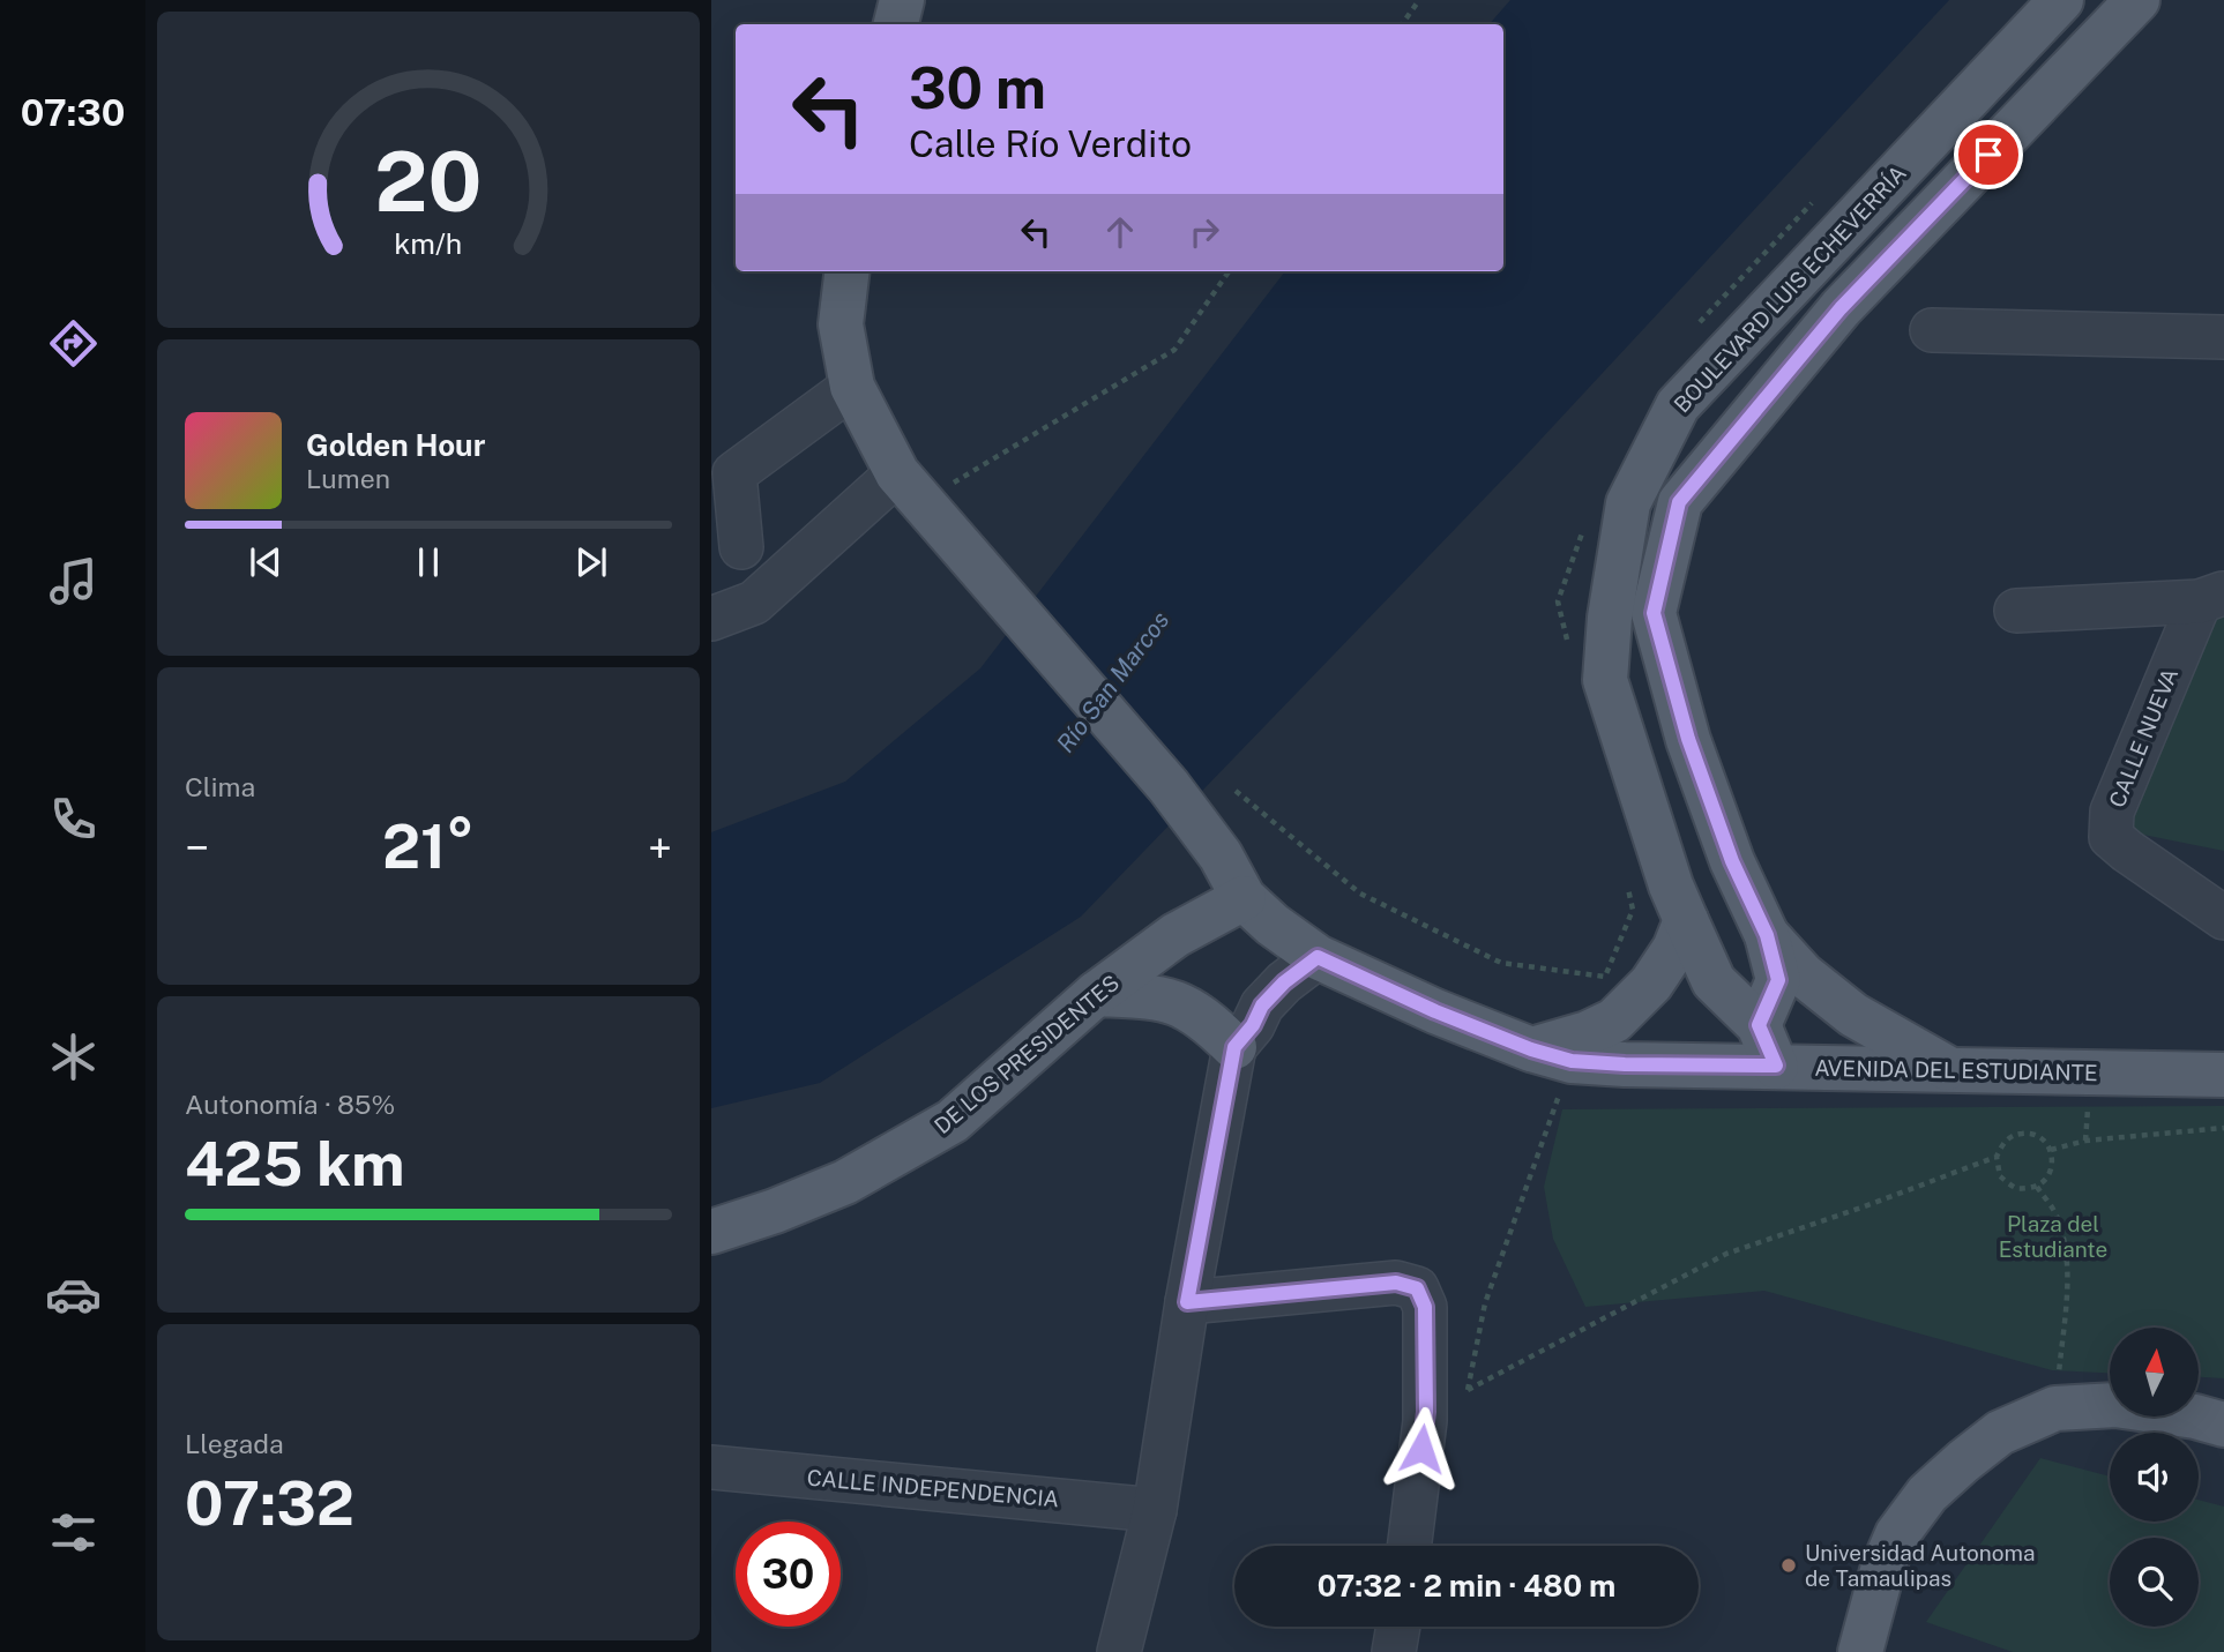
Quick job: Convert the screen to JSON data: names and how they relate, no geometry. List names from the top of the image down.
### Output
{
  "streets": {
    "main road": ["BOULEVARD LUIS ECHEVERRÍA", "DE LOS PRESIDENTES", "AVENIDA DEL ESTUDIANTE"],
    "street": ["CALLE NUEVA", "CALLE INDEPENDENCIA"]
  },
  "crossings": [
    ["BOULEVARD LUIS ECHEVERRÍA", "AVENIDA DEL ESTUDIANTE"],
    ["DE LOS PRESIDENTES", "AVENIDA DEL ESTUDIANTE"]
  ],
  "water": ["Río San Marcos"],
  "parks": ["Plaza del Estudiante"],
  "places": ["Universidad Autonoma de Tamaulipas"],
  "north": "top",
  "page": {
    "tabs": "07:30",
    "turn": ["30 m", "Calle Río Verdito"],
    "song": ["Golden Hour", "Lumen"],
    "tile": [
      "Clima",
      ["Autonomía · 85%", "425 km"],
      ["Llegada", "07:32"]
    ],
    "heat": ["−", "21°", "+"],
    "limit": "30",
    "trip": "07:32 · 2 min · 480 m",
    "gauge": ["20", "km/h"]
  }
}
